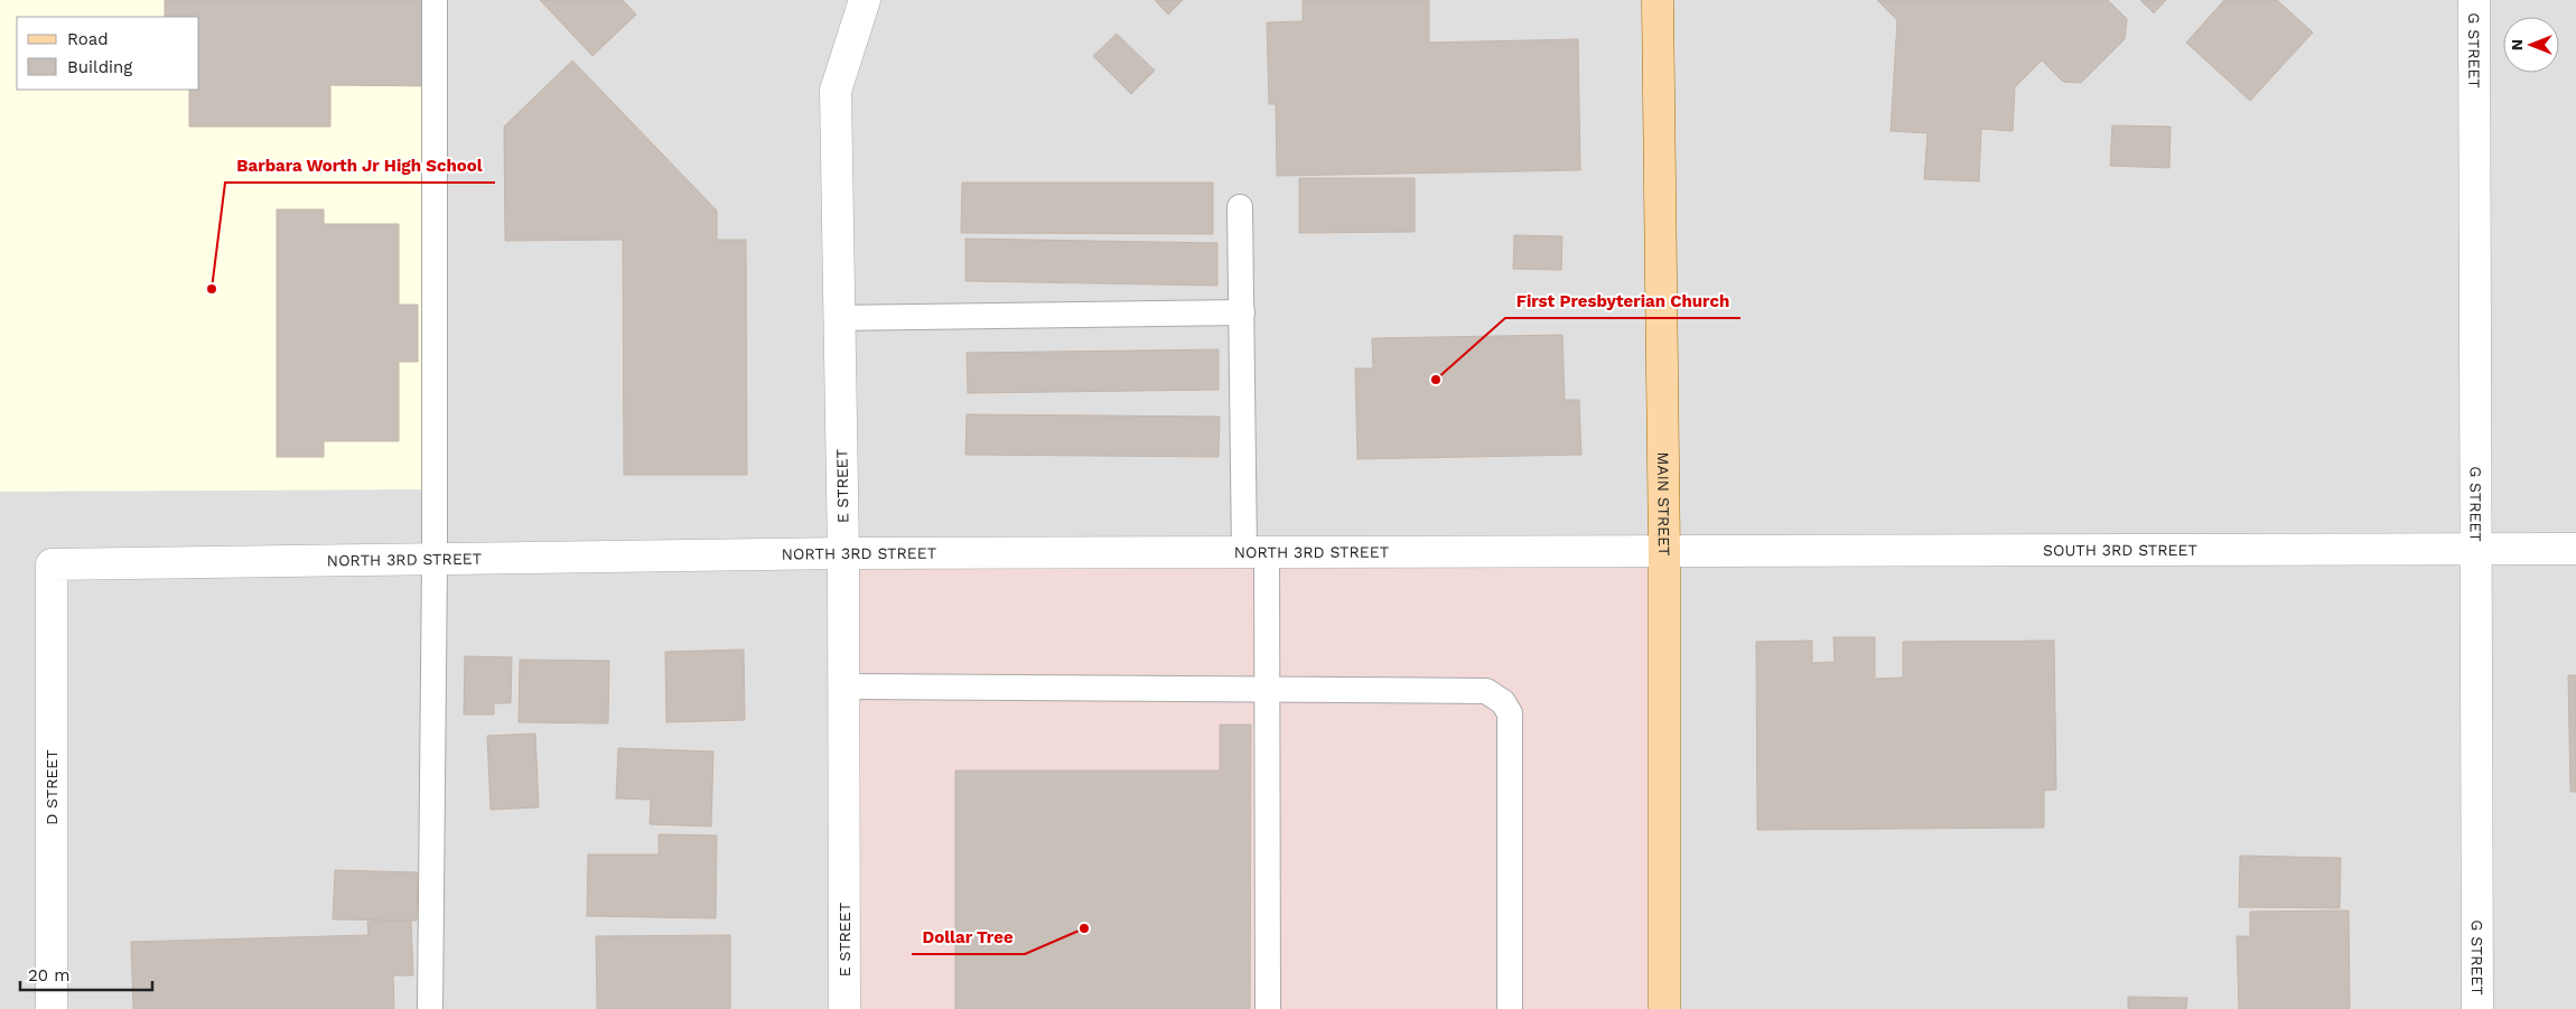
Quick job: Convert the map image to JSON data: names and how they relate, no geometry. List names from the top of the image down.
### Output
{
  "streets": {
    "main road": ["MAIN STREET"],
    "street": [
      "G STREET",
      "E STREET",
      "SOUTH 3RD STREET",
      "NORTH 3RD STREET",
      "D STREET"
    ]
  },
  "crossings": [
    ["G STREET", "SOUTH 3RD STREET"],
    ["E STREET", "NORTH 3RD STREET"],
    ["MAIN STREET", "SOUTH 3RD STREET"],
    ["MAIN STREET", "NORTH 3RD STREET"],
    ["SOUTH 3RD STREET", "NORTH 3RD STREET"],
    ["NORTH 3RD STREET", "D STREET"]
  ],
  "places": ["Barbara Worth Jr High School", "First Presbyterian Church", "Dollar Tree"],
  "legend": ["Road", "Building"],
  "scale_bar": "20 m",
  "north": "left"
}
